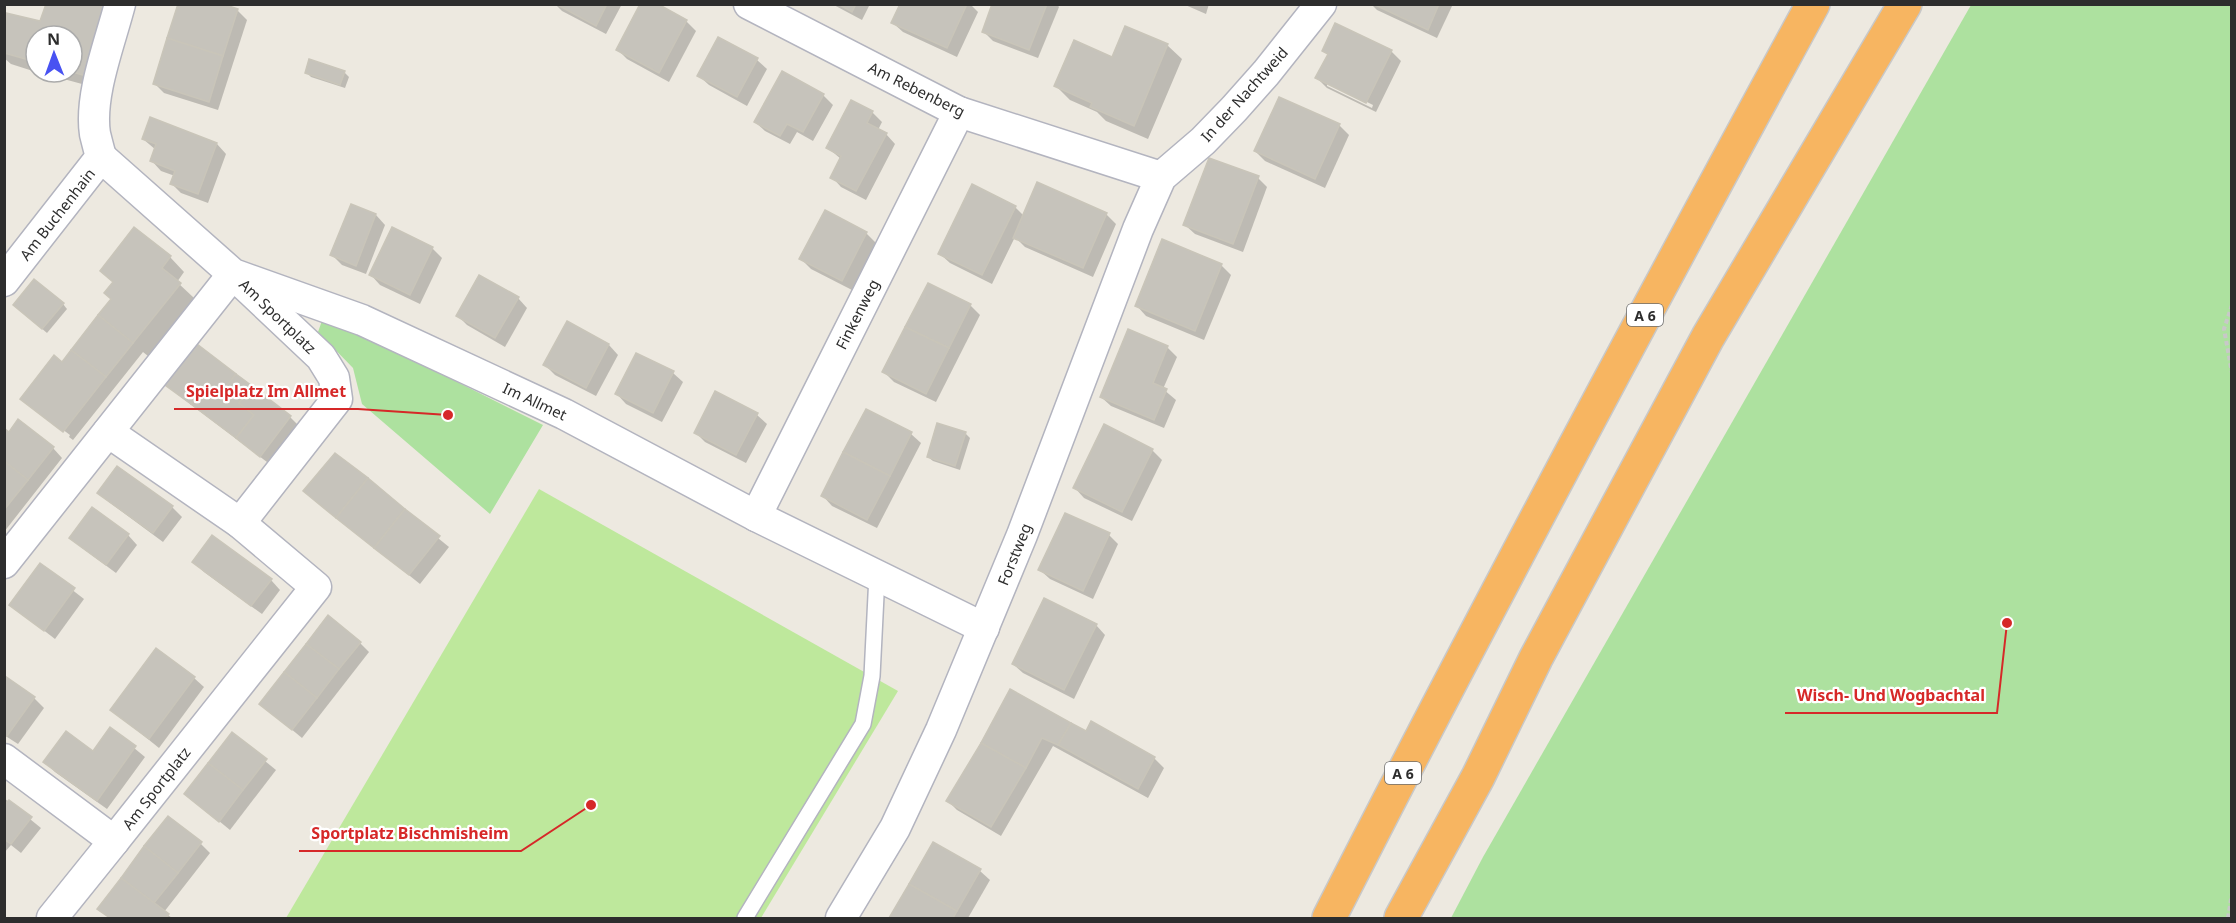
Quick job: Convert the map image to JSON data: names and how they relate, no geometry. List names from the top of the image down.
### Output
{
  "streets": {
    "highway": ["A 6"],
    "street": [
      "Am Rebenberg",
      "In der Nachtweid",
      "Am Buchenhain",
      "Finkenweg",
      "Am Sportplatz",
      "Im Allmet",
      "Forstweg"
    ]
  },
  "crossings": [
    ["Am Rebenberg", "In der Nachtweid"],
    ["Am Rebenberg", "Finkenweg"],
    ["Am Rebenberg", "Forstweg"],
    ["In der Nachtweid", "Forstweg"],
    ["Am Buchenhain", "Im Allmet"],
    ["Finkenweg", "Im Allmet"],
    ["Am Sportplatz", "Im Allmet"],
    ["Im Allmet", "Forstweg"]
  ],
  "places": ["Spielplatz Im Allmet", "Wisch- Und Wogbachtal", "Sportplatz Bischmisheim"],
  "north": "top"
}
